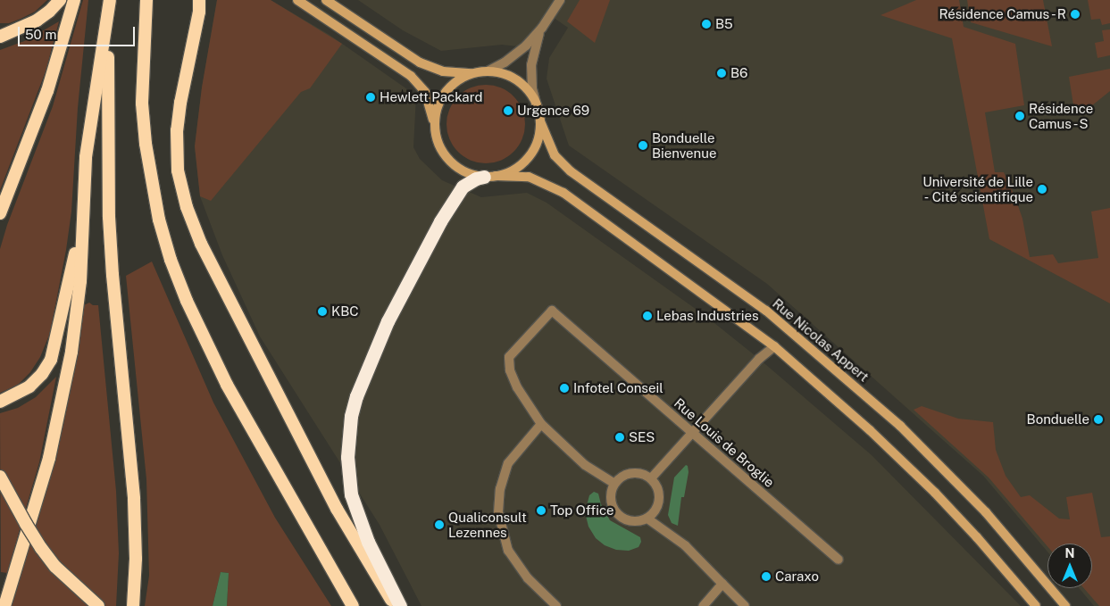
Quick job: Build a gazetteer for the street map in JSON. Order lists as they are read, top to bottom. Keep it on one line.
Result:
{"streets":{"main road":["Rue Nicolas Appert"],"street":["Rue Louis de Broglie"]},"places":["Résidence Camus - R","B5","B6","Hewlett Packard","Urgence 69","Résidence Camus - S","Bonduelle Bienvenue","Université de Lille ‐ Cité scientifique","KBC","Lebas Industries","Infotel Conseil","Bonduelle","SES","Top Office","Qualiconsult Lezennes","Caraxo"],"scale_bar":"50 m","north":"top"}
